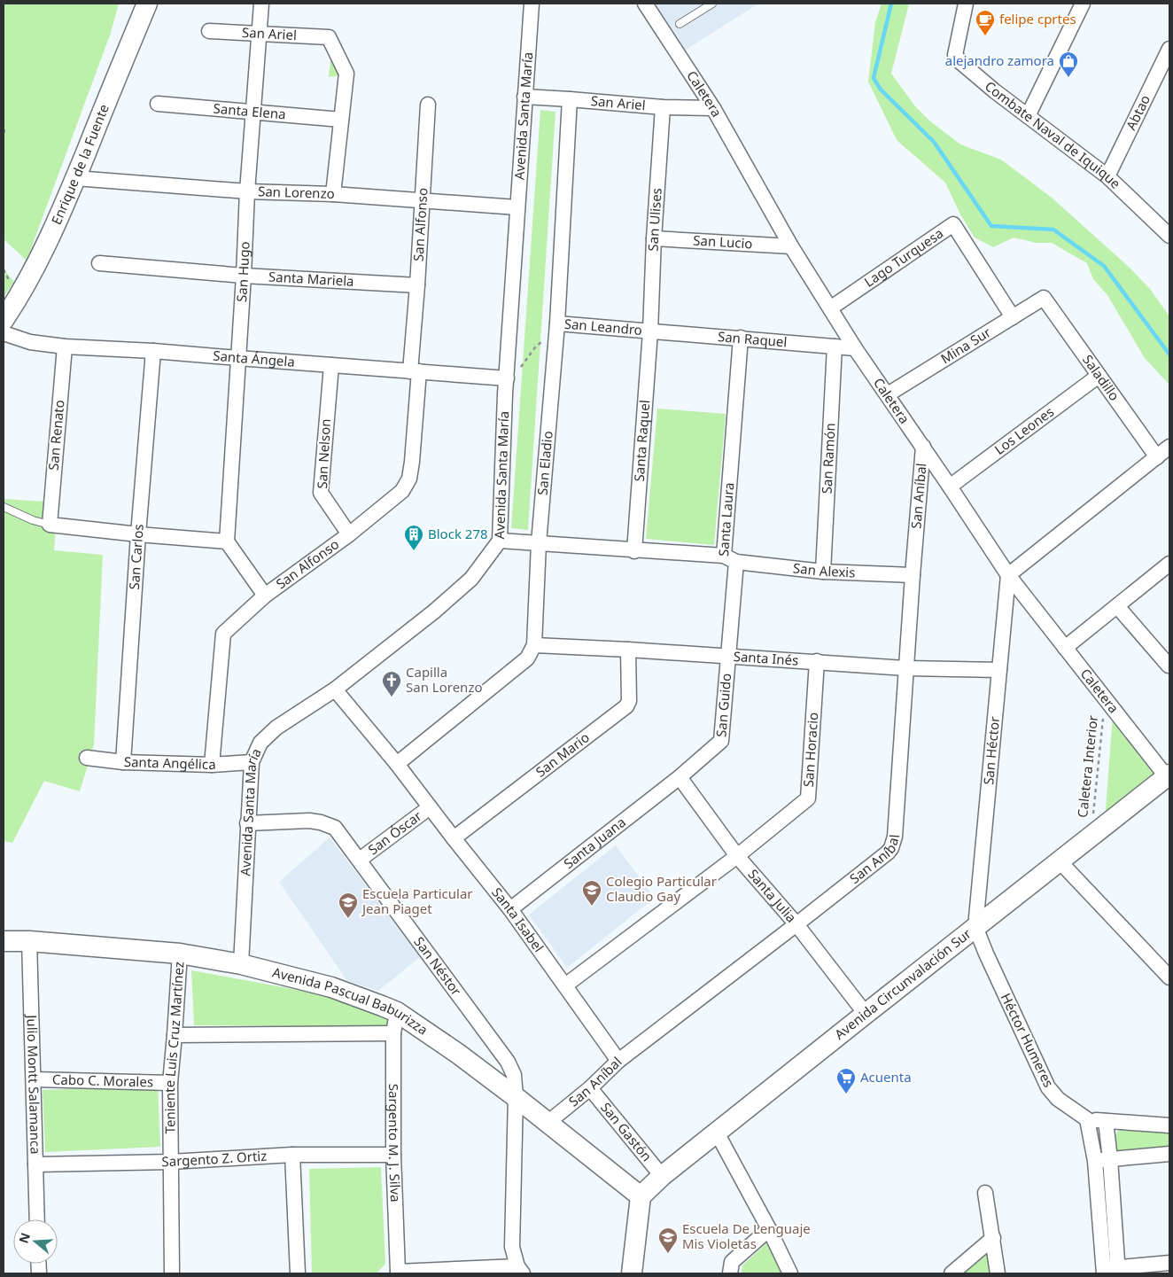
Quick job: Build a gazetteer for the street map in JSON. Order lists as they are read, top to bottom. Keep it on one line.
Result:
{"streets":{"main road":["Enrique de la Fuente","Avenida Circunvalación Sur","Avenida Pascual Baburizza"],"street":["San Ariel","Caletera","Santa Elena","Abtao","Avenida Santa María","Combate Naval de Iquique","San Lorenzo","San Ulises","San Alfonso","San Lucio","Lago Turquesa","San Hugo","Santa Mariela","San Leandro","San Raquel","Mina Sur","Santa Ángela","Saladillo","Los Leones","San Renato","Santa Raquel","San Nelson","San Ramón","San Eladio","San Aníbal","Santa Laura","San Carlos","San Alexis","Santa Inés","San Guido","San Horacio","San Héctor","San Mario","Santa Angélica","San Óscar","Santa Juana","Santa Julia","Santa Isabel","San Néstor","Héctor Humeres","Teniente Luis Cruz Martínez","Cabo C. Morales","Julio Montt Salamanca","San Gastón","Sargento M. J. Silva","Sargento Z. Ortiz"],"path":["Caletera Interior"]},"crossings":[["San Ariel","Caletera"],["San Ariel","Santa Elena"],["San Ariel","Avenida Santa María"],["San Ariel","San Ulises"],["San Ariel","San Hugo"],["San Ariel","San Eladio"],["Caletera","San Lucio"],["Caletera","Lago Turquesa"],["Caletera","San Raquel"],["Caletera","Mina Sur"],["Caletera","Los Leones"],["Caletera","San Aníbal"],["Caletera","San Héctor"],["Caletera","Caletera Interior"],["Caletera","Avenida Circunvalación Sur"],["Santa Elena","San Hugo"],["Abtao","Combate Naval de Iquique"],["Avenida Santa María","San Lorenzo"],["Avenida Santa María","Santa Ángela"],["Avenida Santa María","Santa Laura"],["Avenida Santa María","Santa Angélica"],["Avenida Santa María","Santa Isabel"],["Avenida Santa María","San Néstor"],["Avenida Santa María","Avenida Pascual Baburizza"],["Enrique de la Fuente","San Lorenzo"],["San Lorenzo","San Alfonso"],["San Lorenzo","San Hugo"],["San Ulises","San Lucio"],["San Ulises","San Leandro"],["San Ulises","San Raquel"],["San Ulises","Santa Raquel"],["San Alfonso","Santa Mariela"],["San Alfonso","Santa Ángela"],["San Alfonso","San Nelson"],["San Alfonso","Santa Angélica"],["Lago Turquesa","Mina Sur"],["San Hugo","Santa Mariela"],["San Hugo","Santa Ángela"],["San Leandro","San Raquel"],["San Leandro","Santa Raquel"],["San Leandro","San Eladio"],["San Raquel","Santa Raquel"],["San Raquel","San Ramón"],["San Raquel","Santa Laura"],["Mina Sur","Saladillo"],["Santa Ángela","San Renato"],["Santa Ángela","San Nelson"],["Santa Ángela","San Carlos"],["Saladillo","Los Leones"],["Santa Raquel","Santa Laura"],["San Ramón","San Alexis"],["San Eladio","Santa Laura"],["San Eladio","Santa Inés"],["San Aníbal","San Alexis"],["San Aníbal","Santa Inés"],["San Aníbal","Santa Julia"],["San Aníbal","Santa Isabel"],["San Aníbal","Avenida Pascual Baburizza"],["San Aníbal","San Gastón"],["Santa Laura","San Alexis"],["Santa Laura","San Guido"],["San Carlos","Santa Angélica"],["San Alexis","San Guido"],["Santa Inés","San Guido"],["Santa Inés","San Horacio"],["Santa Inés","San Héctor"],["Santa Inés","San Mario"],["San Guido","Santa Juana"],["San Guido","Santa Julia"],["San Horacio","Santa Julia"],["San Héctor","Avenida Circunvalación Sur"],["San Héctor","Héctor Humeres"],["San Mario","Santa Isabel"],["Caletera Interior","Avenida Circunvalación Sur"],["San Óscar","Santa Isabel"],["San Óscar","San Néstor"],["Santa Juana","Santa Julia"],["Santa Juana","Santa Isabel"],["Santa Julia","Avenida Circunvalación Sur"],["San Néstor","Avenida Pascual Baburizza"],["Avenida Circunvalación Sur","Avenida Pascual Baburizza"],["Avenida Circunvalación Sur","Héctor Humeres"],["Avenida Circunvalación Sur","San Gastón"],["Avenida Pascual Baburizza","Teniente Luis Cruz Martínez"],["Avenida Pascual Baburizza","Julio Montt Salamanca"],["Avenida Pascual Baburizza","Sargento M. J. Silva"],["Teniente Luis Cruz Martínez","Cabo C. Morales"],["Teniente Luis Cruz Martínez","Sargento Z. Ortiz"],["Cabo C. Morales","Julio Montt Salamanca"],["Julio Montt Salamanca","Sargento Z. Ortiz"],["Sargento M. J. Silva","Sargento Z. Ortiz"]],"places":{"cafe":["felipe cprtes"],"shop":["alejandro zamora"],"building":["Block 278"],"church":["Capilla San Lorenzo"],"school or university":["Colegio Particular Claudio Gay","Escuela Particular Jean Piaget","Escuela De Lenguaje Mis Violetas"],"supermarket":["Acuenta"]},"north":"left"}
